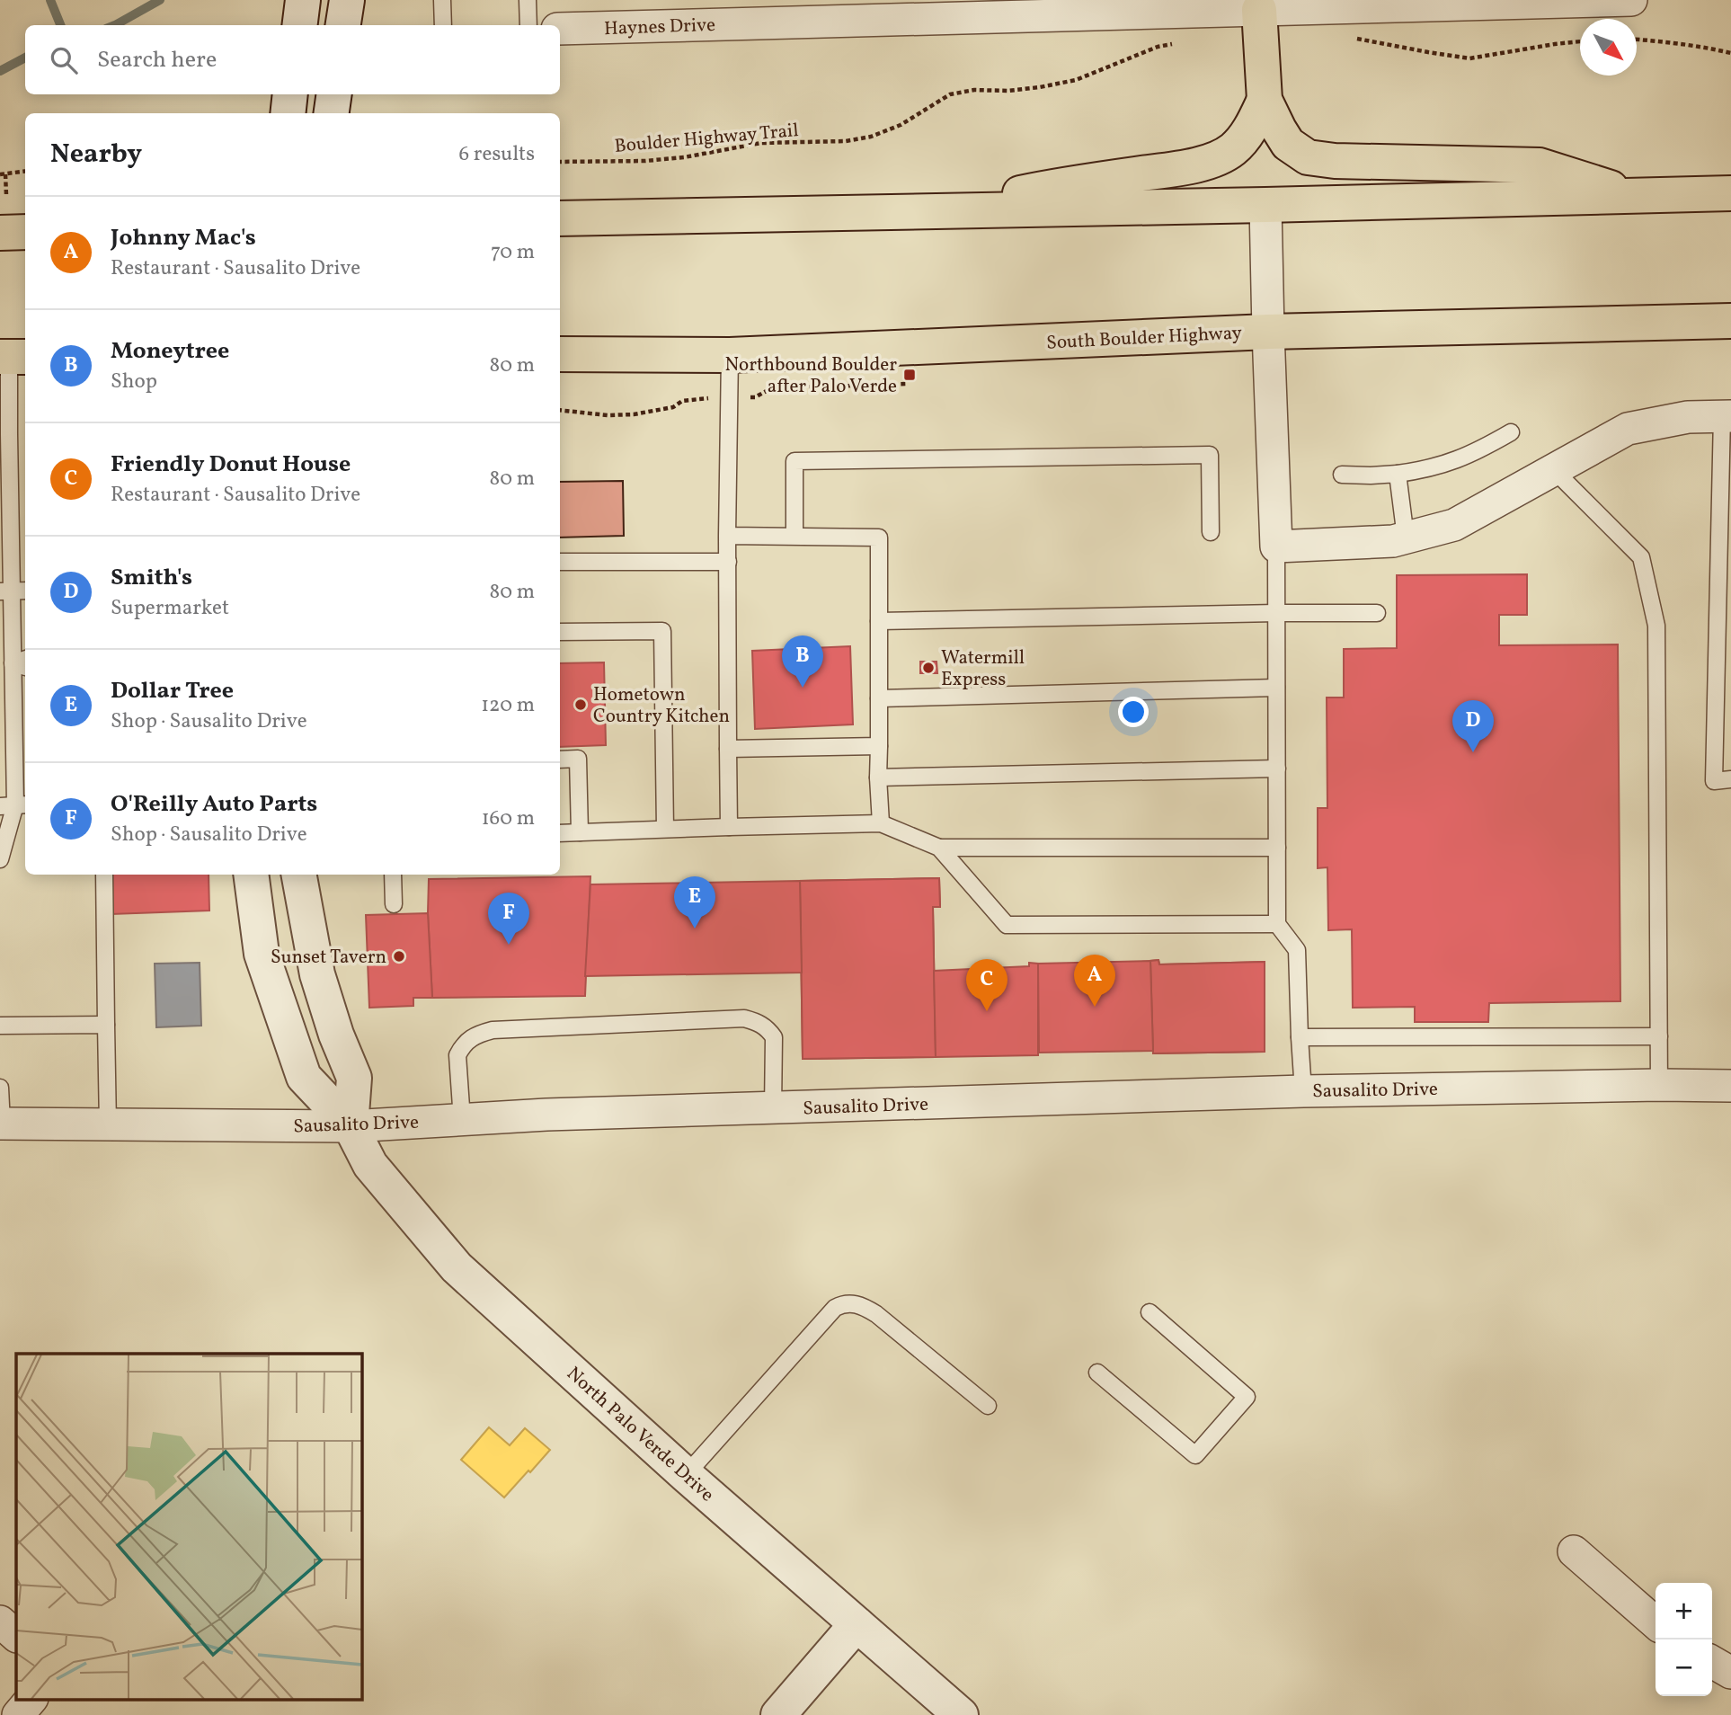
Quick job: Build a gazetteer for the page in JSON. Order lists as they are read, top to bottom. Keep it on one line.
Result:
{"streets":{"main road":["South Boulder Highway"],"street":["Haynes Drive","Sausalito Drive","North Palo Verde Drive"],"path":["Boulder Highway Trail"]},"crossings":[["Sausalito Drive","North Palo Verde Drive"]],"places":{"transit":["Northbound Boulder after Palo Verde"],"other":["Watermill Express","Hometown Country Kitchen","Sunset Tavern"]},"north":"bottom right","page":{"search":"Search here","heading":["Nearby","6 results"],"list":[{"mark":"A","name":"Johnny Mac's","note":"Restaurant · Sausalito Drive","value":"70 m"},{"mark":"B","name":"Moneytree","note":"Shop","value":"80 m"},{"mark":"C","name":"Friendly Donut House","note":"Restaurant · Sausalito Drive","value":"80 m"},{"mark":"D","name":"Smith's","note":"Supermarket","value":"80 m"},{"mark":"E","name":"Dollar Tree","note":"Shop · Sausalito Drive","value":"120 m"},{"mark":"F","name":"O'Reilly Auto Parts","note":"Shop · Sausalito Drive","value":"160 m"}],"pins":["B","D","E","F","A","C"],"map_buttons":["+","−"]}}
